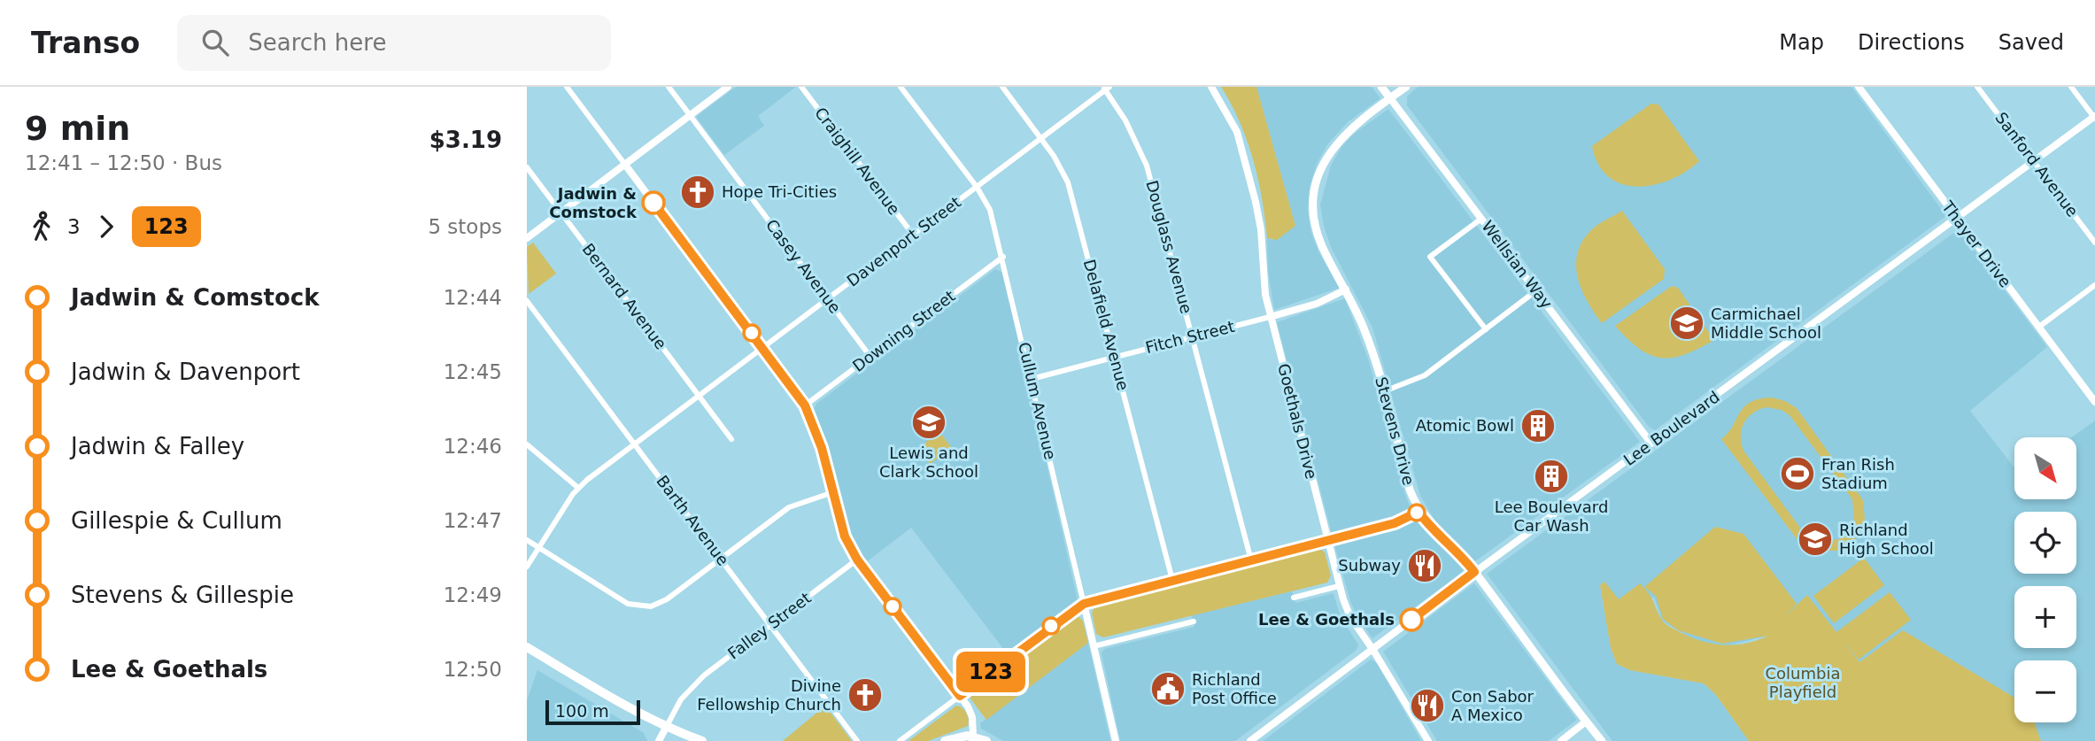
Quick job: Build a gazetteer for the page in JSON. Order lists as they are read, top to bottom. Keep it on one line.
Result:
{"streets":{"main road":["Wellsian Way","Stevens Drive"],"street":["Craighill Avenue","Sanford Avenue","Davenport Street","Thayer Drive","Douglass Avenue","Casey Avenue","Bernard Avenue","Delafield Avenue","Downing Street","Fitch Street","Cullum Avenue","Goethals Drive","Lee Boulevard","Barth Avenue","Falley Street"]},"crossings":[["Craighill Avenue","Davenport Street"],["Sanford Avenue","Lee Boulevard"],["Davenport Street","Douglass Avenue"],["Davenport Street","Casey Avenue"],["Davenport Street","Bernard Avenue"],["Davenport Street","Delafield Avenue"],["Davenport Street","Cullum Avenue"],["Davenport Street","Barth Avenue"],["Thayer Drive","Lee Boulevard"],["Douglass Avenue","Fitch Street"],["Wellsian Way","Lee Boulevard"],["Wellsian Way","Stevens Drive"],["Casey Avenue","Downing Street"],["Delafield Avenue","Fitch Street"],["Downing Street","Cullum Avenue"],["Fitch Street","Cullum Avenue"],["Fitch Street","Goethals Drive"],["Fitch Street","Stevens Drive"],["Goethals Drive","Lee Boulevard"],["Lee Boulevard","Stevens Drive"],["Barth Avenue","Falley Street"]],"parks":["Columbia Playfield"],"places":{"church":["Hope Tri-Cities","Divine Fellowship Church"],"other":["Jadwin & Comstock","Lee & Goethals"],"school or university":["Carmichael Middle School","Lewis and Clark School","Richland High School"],"building":["Atomic Bowl","Lee Boulevard Car Wash"],"sports":["Fran Rish Stadium"],"restaurant":["Subway","Con Sabor A Mexico"],"public building":["Richland Post Office"]},"lines":["bus line 123"],"scale_bar":"100 m","north":"bottom right","page":{"header":"Transo","search":"Search here","nav":["Map","Directions","Saved"],"heading":["9 min","12:41 – 12:50 · Bus","$3.19"],"on_map":"123","legs":["3","123","5 stops"],"list":[{"name":"Jadwin & Comstock","value":"12:44"},{"name":"Jadwin & Davenport","value":"12:45"},{"name":"Jadwin & Falley","value":"12:46"},{"name":"Gillespie & Cullum","value":"12:47"},{"name":"Stevens & Gillespie","value":"12:49"},{"name":"Lee & Goethals","value":"12:50"}],"map_buttons":["+","−"],"scale":"100 m"}}
